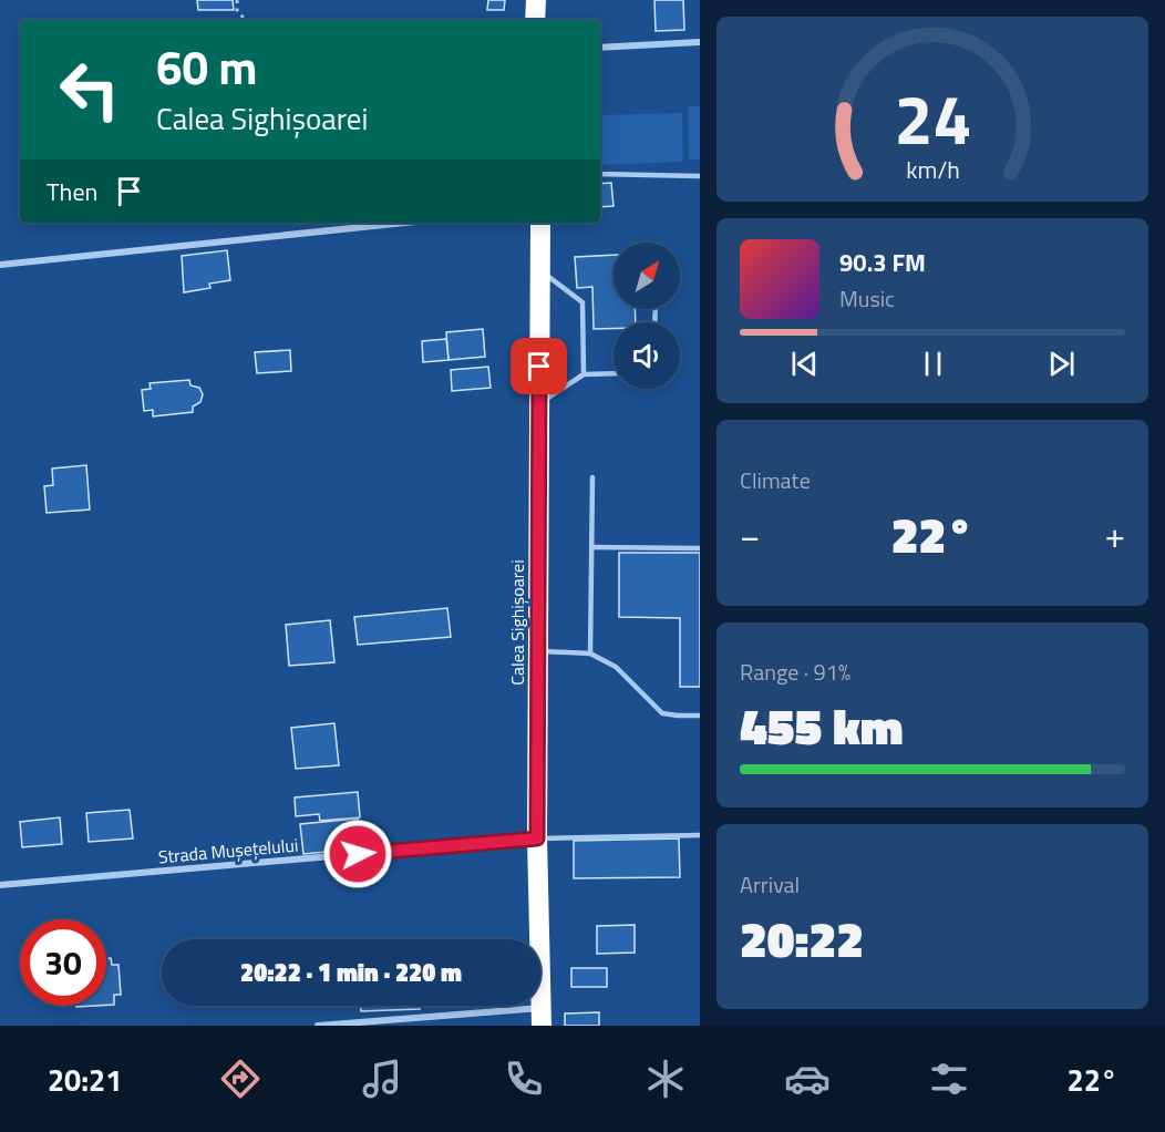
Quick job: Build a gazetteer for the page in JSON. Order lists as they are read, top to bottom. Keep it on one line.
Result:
{"streets":{"highway":["Calea Sighișoarei"],"street":["Strada Mușețelului"]},"crossings":[["Calea Sighișoarei","Strada Mușețelului"]],"north":"top right","page":{"turn":["60 m","Calea Sighișoarei"],"then":"Then","song":["90.3 FM","Music"],"tile":["Climate",["Range · 91%","455 km"],["Arrival","20:22"]],"heat":["−","22°","+"],"limit":"30","trip":"20:22 · 1 min · 220 m","tabs":["20:21","22°"],"gauge":["24","km/h"]}}
